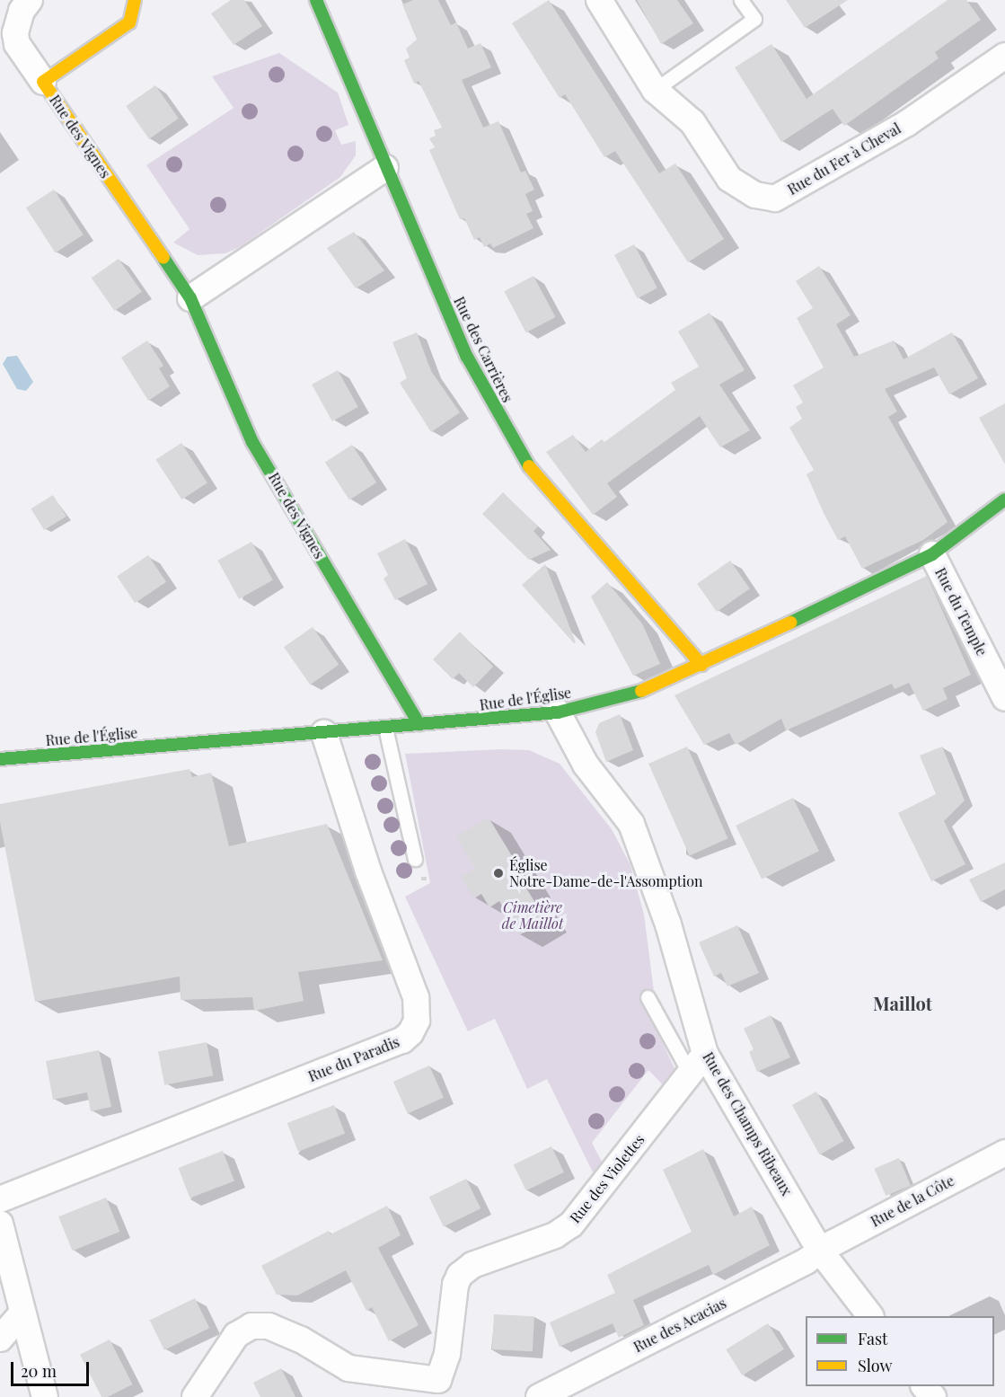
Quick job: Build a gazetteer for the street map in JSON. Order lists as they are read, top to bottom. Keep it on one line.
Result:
{"streets":{"street":["Rue des Vignes","Rue du Fer à Cheval","Rue des Carrières","Rue du Temple","Rue de l'Église","Rue du Paradis","Rue des Champs Ribeaux","Rue des Violettes","Rue de la Côte","Rue des Acacias"]},"crossings":[["Rue des Vignes","Rue de l'Église"],["Rue des Carrières","Rue de l'Église"],["Rue du Temple","Rue de l'Église"],["Rue de l'Église","Rue du Paradis"],["Rue de l'Église","Rue des Champs Ribeaux"],["Rue des Champs Ribeaux","Rue des Violettes"],["Rue des Champs Ribeaux","Rue de la Côte"],["Rue des Champs Ribeaux","Rue des Acacias"],["Rue de la Côte","Rue des Acacias"]],"districts":["Maillot"],"parks":["Cimetière de Maillot"],"places":["Église Notre-Dame-de-l'Assomption"],"legend":["Fast","Slow"],"scale_bar":"20 m"}
